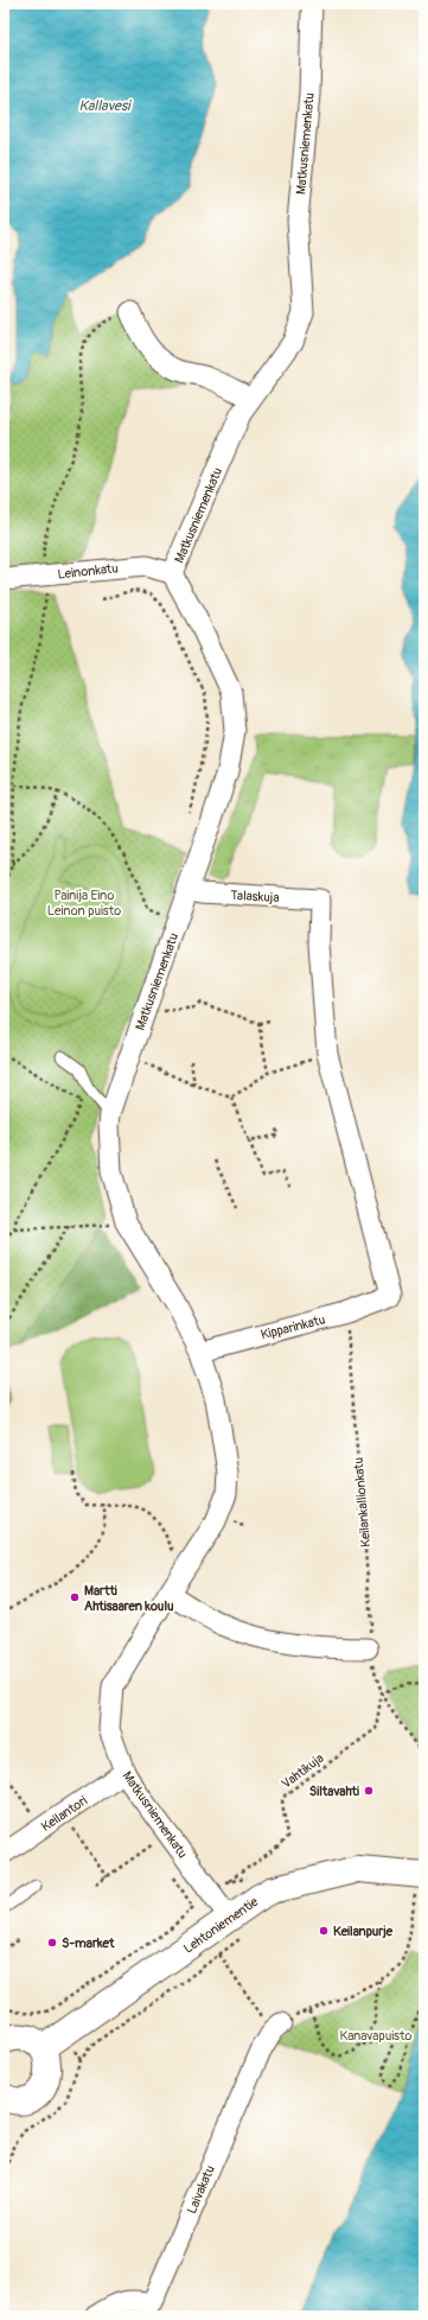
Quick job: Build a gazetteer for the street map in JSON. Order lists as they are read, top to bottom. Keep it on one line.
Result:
{"streets":{"main road":["Lehtoniementie"],"street":["Matkusniemenkatu","Leinonkatu","Talaskuja","Kipparinkatu","Keilantori","Laivakatu"],"path":["Keilankallionkatu","Vahtikuja"]},"crossings":[["Matkusniemenkatu","Leinonkatu"],["Matkusniemenkatu","Talaskuja"],["Matkusniemenkatu","Kipparinkatu"],["Matkusniemenkatu","Keilantori"],["Matkusniemenkatu","Lehtoniementie"],["Talaskuja","Kipparinkatu"],["Kipparinkatu","Keilankallionkatu"]],"water":["Kallavesi"],"parks":["Painija Eino Leinon puisto","Kanavapuisto"],"places":["Martti Ahtisaaren koulu","Siltavahti","Keilanpurje","S-market"]}
